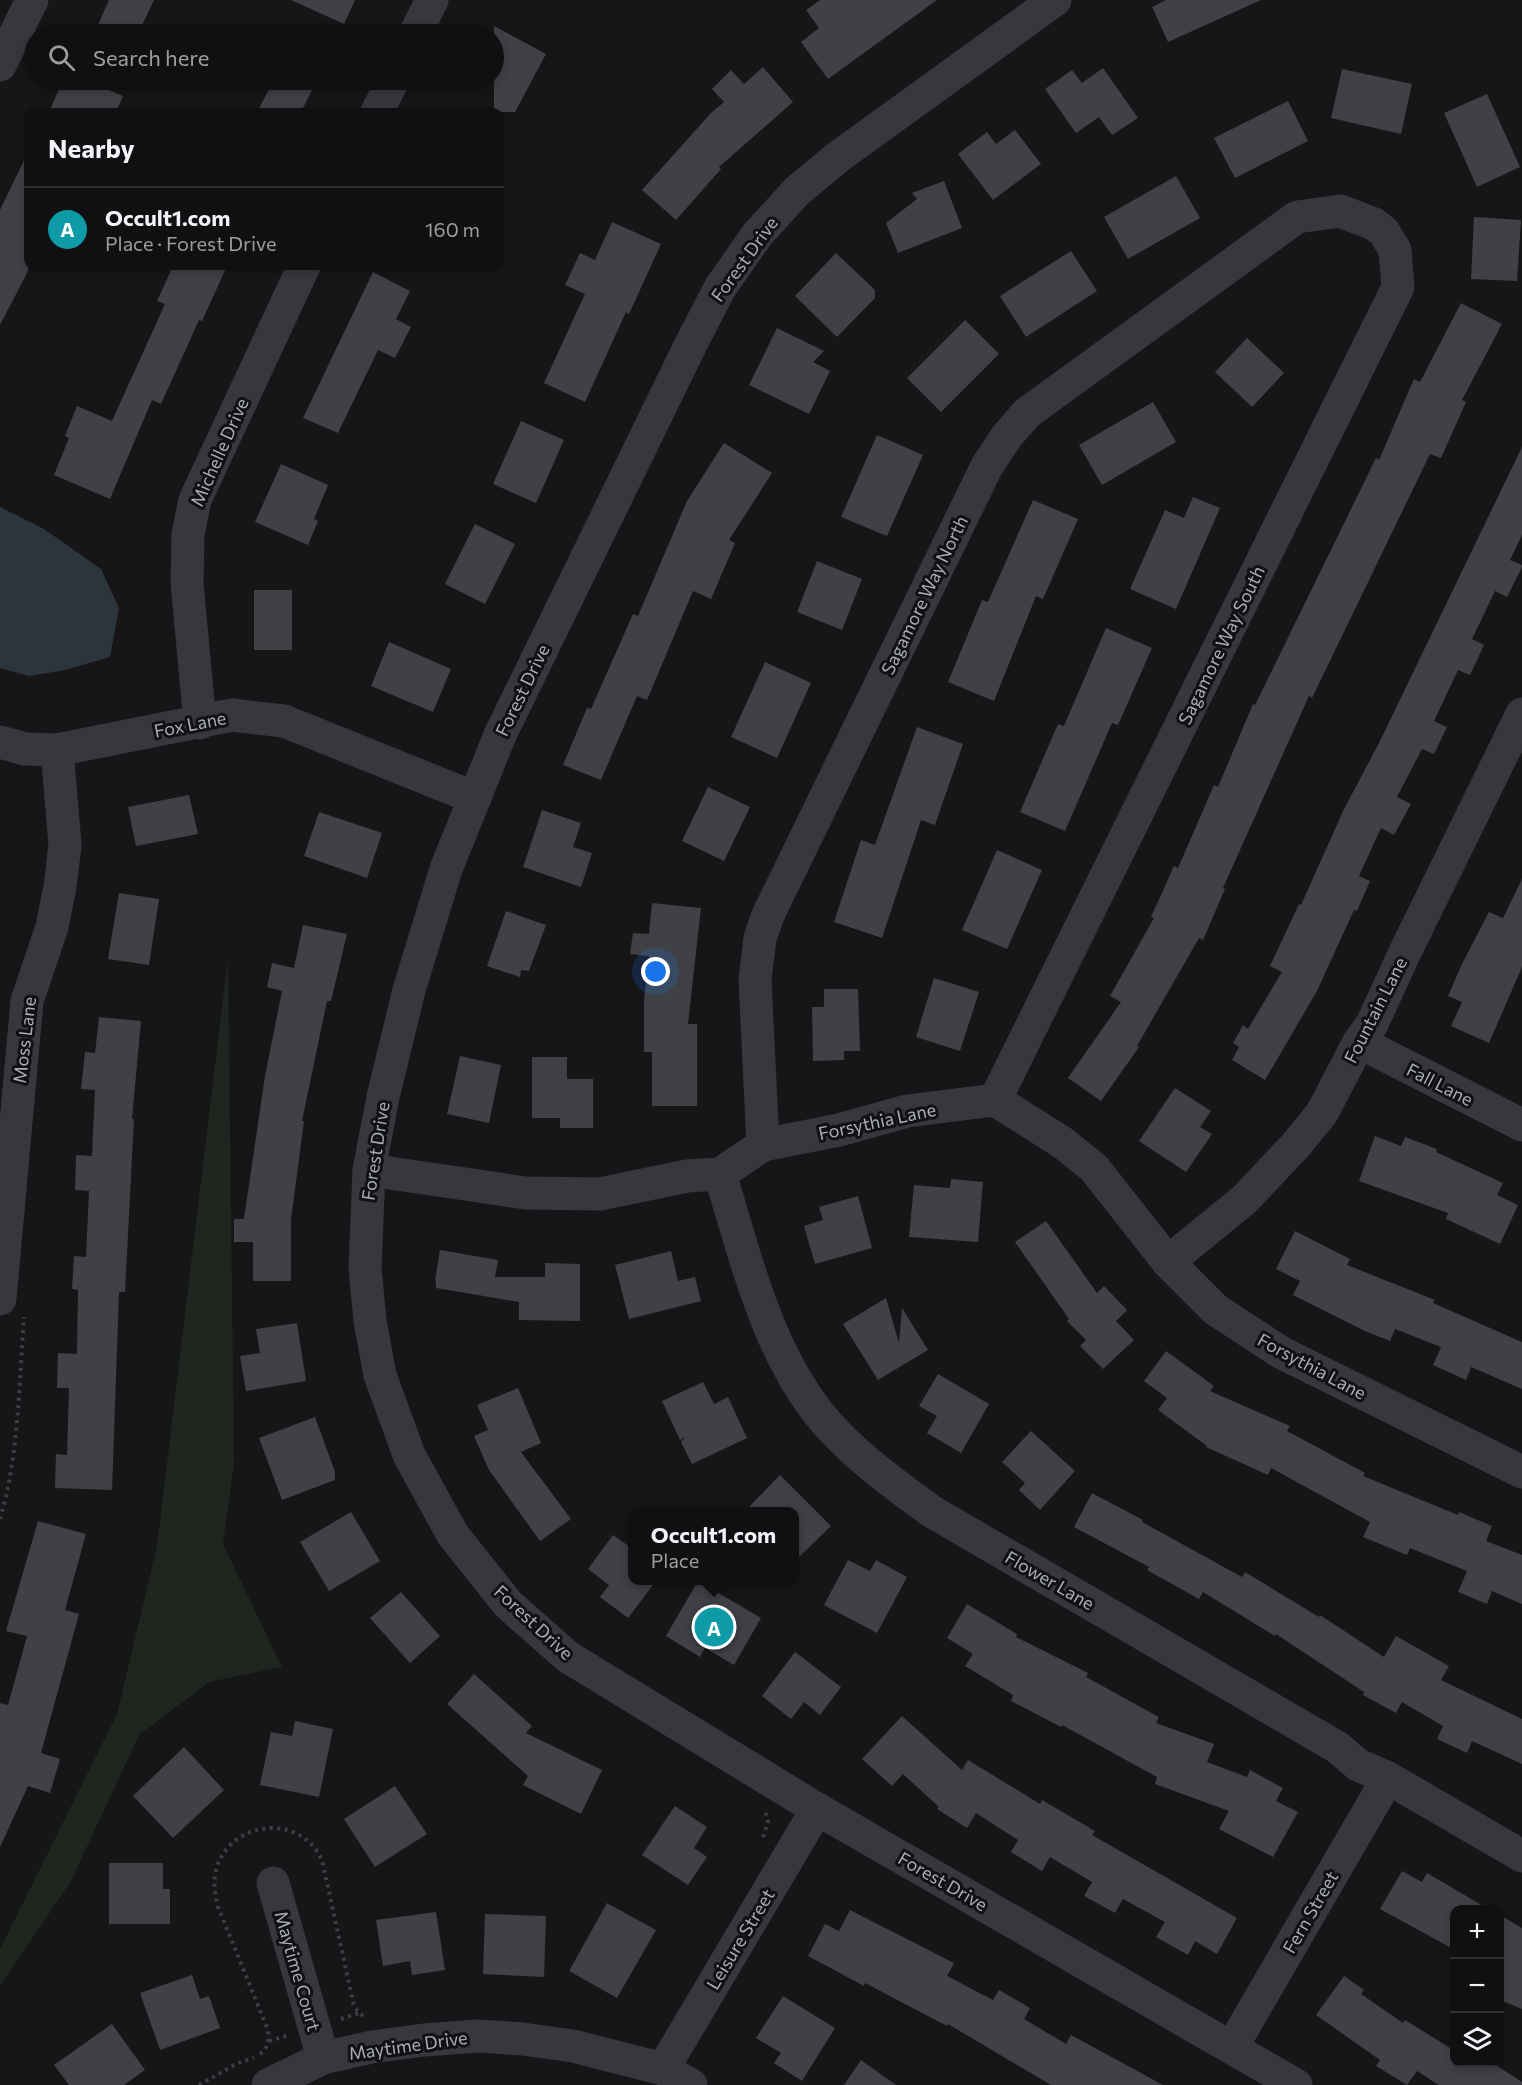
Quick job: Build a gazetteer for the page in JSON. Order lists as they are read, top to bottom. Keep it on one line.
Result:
{"streets":{"street":["Forest Drive","Michelle Drive","Sagamore Way North","Sagamore Way South","Fox Lane","Fountain Lane","Moss Lane","Fall Lane","Forsythia Lane","Flower Lane","Fern Street","Leisure Street","Maytime Court","Maytime Drive"]},"crossings":[["Forest Drive","Fox Lane"],["Forest Drive","Fern Street"],["Forest Drive","Leisure Street"],["Michelle Drive","Fox Lane"],["Sagamore Way North","Sagamore Way South"],["Sagamore Way North","Forsythia Lane"],["Sagamore Way South","Forsythia Lane"],["Fox Lane","Moss Lane"],["Fountain Lane","Fall Lane"],["Fountain Lane","Forsythia Lane"],["Forsythia Lane","Flower Lane"],["Flower Lane","Fern Street"],["Leisure Street","Maytime Drive"],["Maytime Court","Maytime Drive"]],"page":{"search":"Search here","heading":"Nearby","list":[{"mark":"A","name":"Occult1.com","note":"Place · Forest Drive","value":"160 m"}],"popup":["Occult1.com","Place"],"pins":"A","map_buttons":["+","−"]}}
